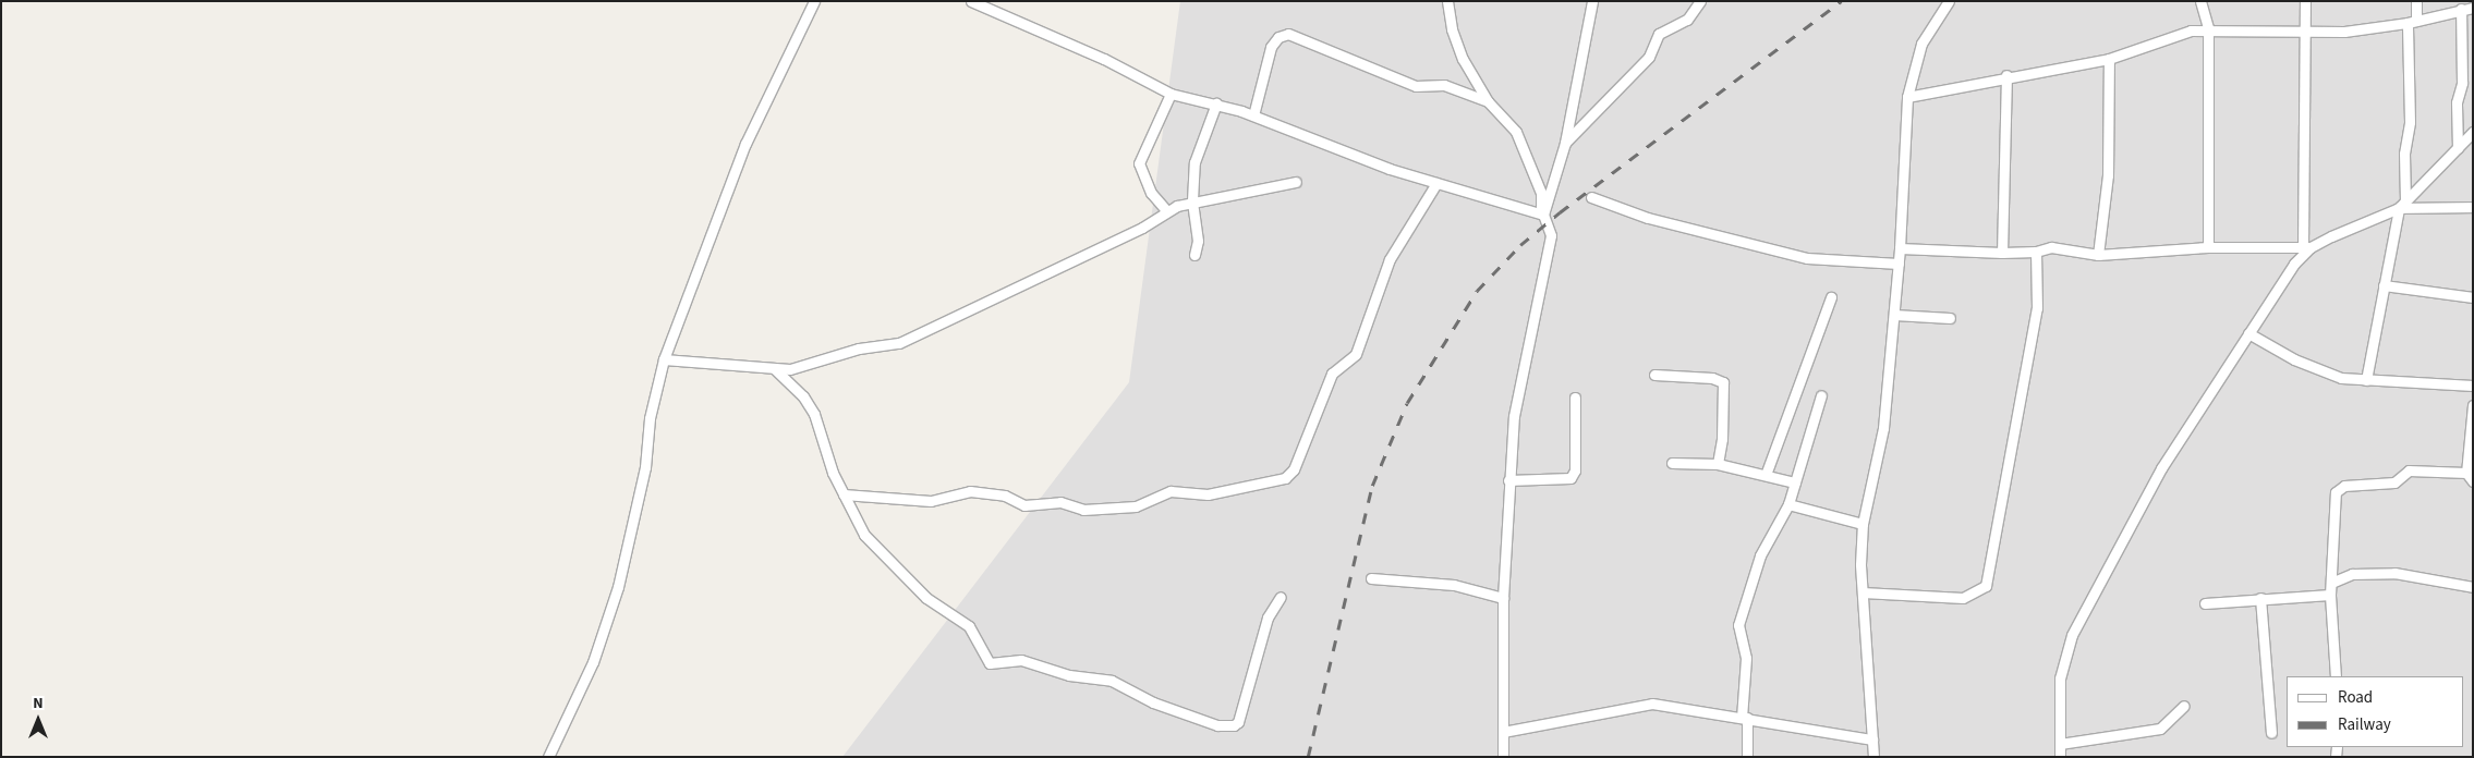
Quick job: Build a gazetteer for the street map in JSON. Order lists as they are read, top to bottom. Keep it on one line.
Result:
{"legend":["Road","Railway"],"north":"top"}
